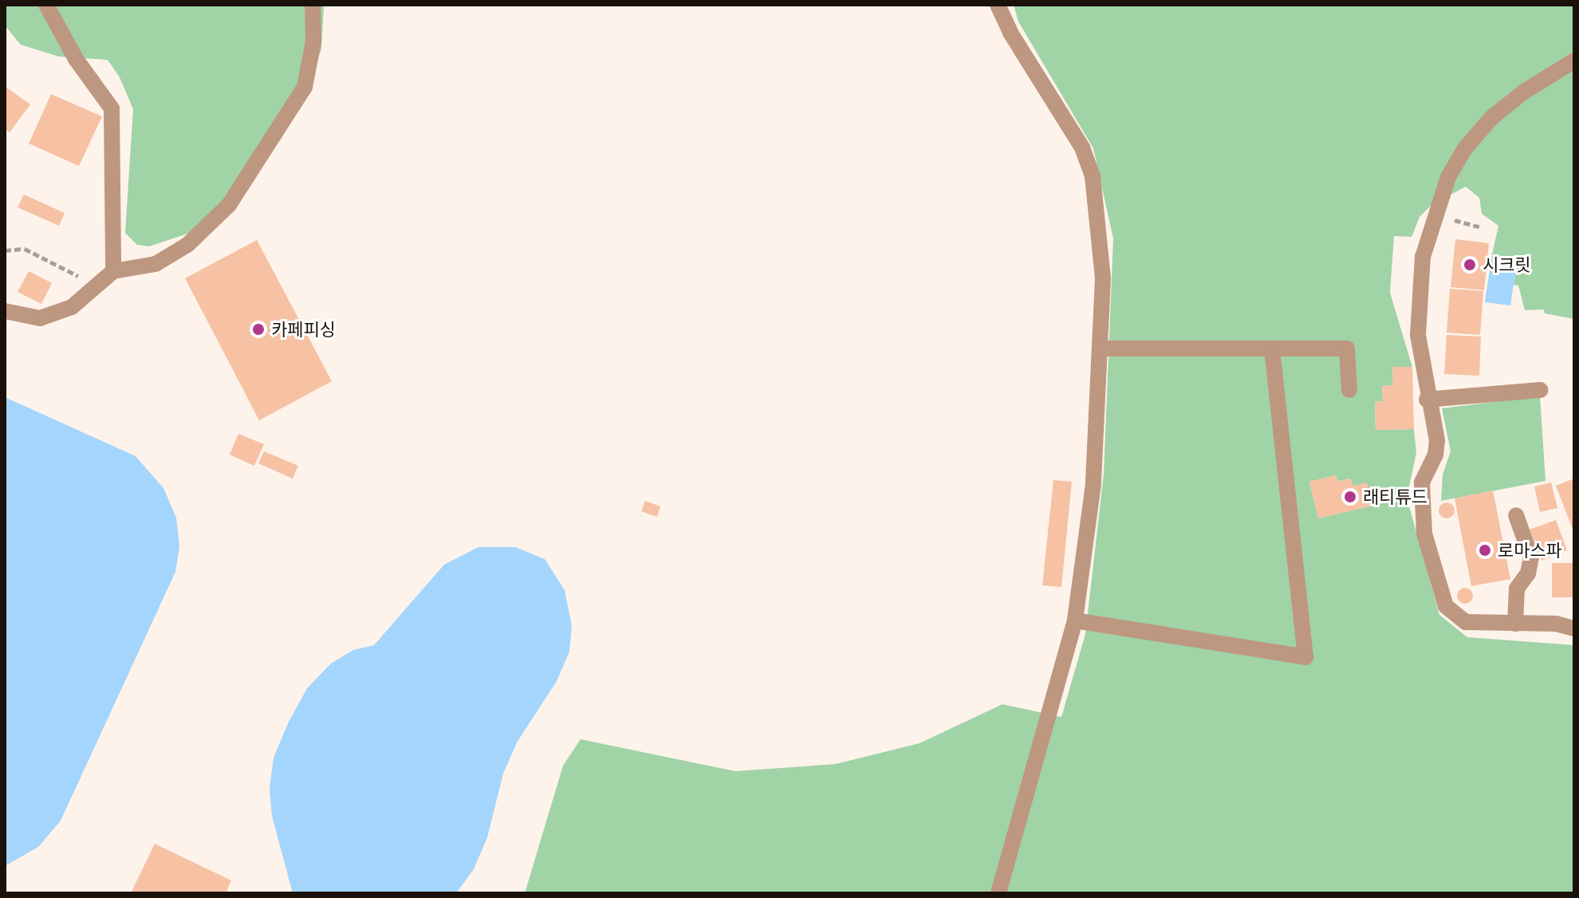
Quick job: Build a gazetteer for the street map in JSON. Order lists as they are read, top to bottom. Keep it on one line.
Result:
{"places":["시크릿","카페피싱","래티튜드","로마스파"]}
